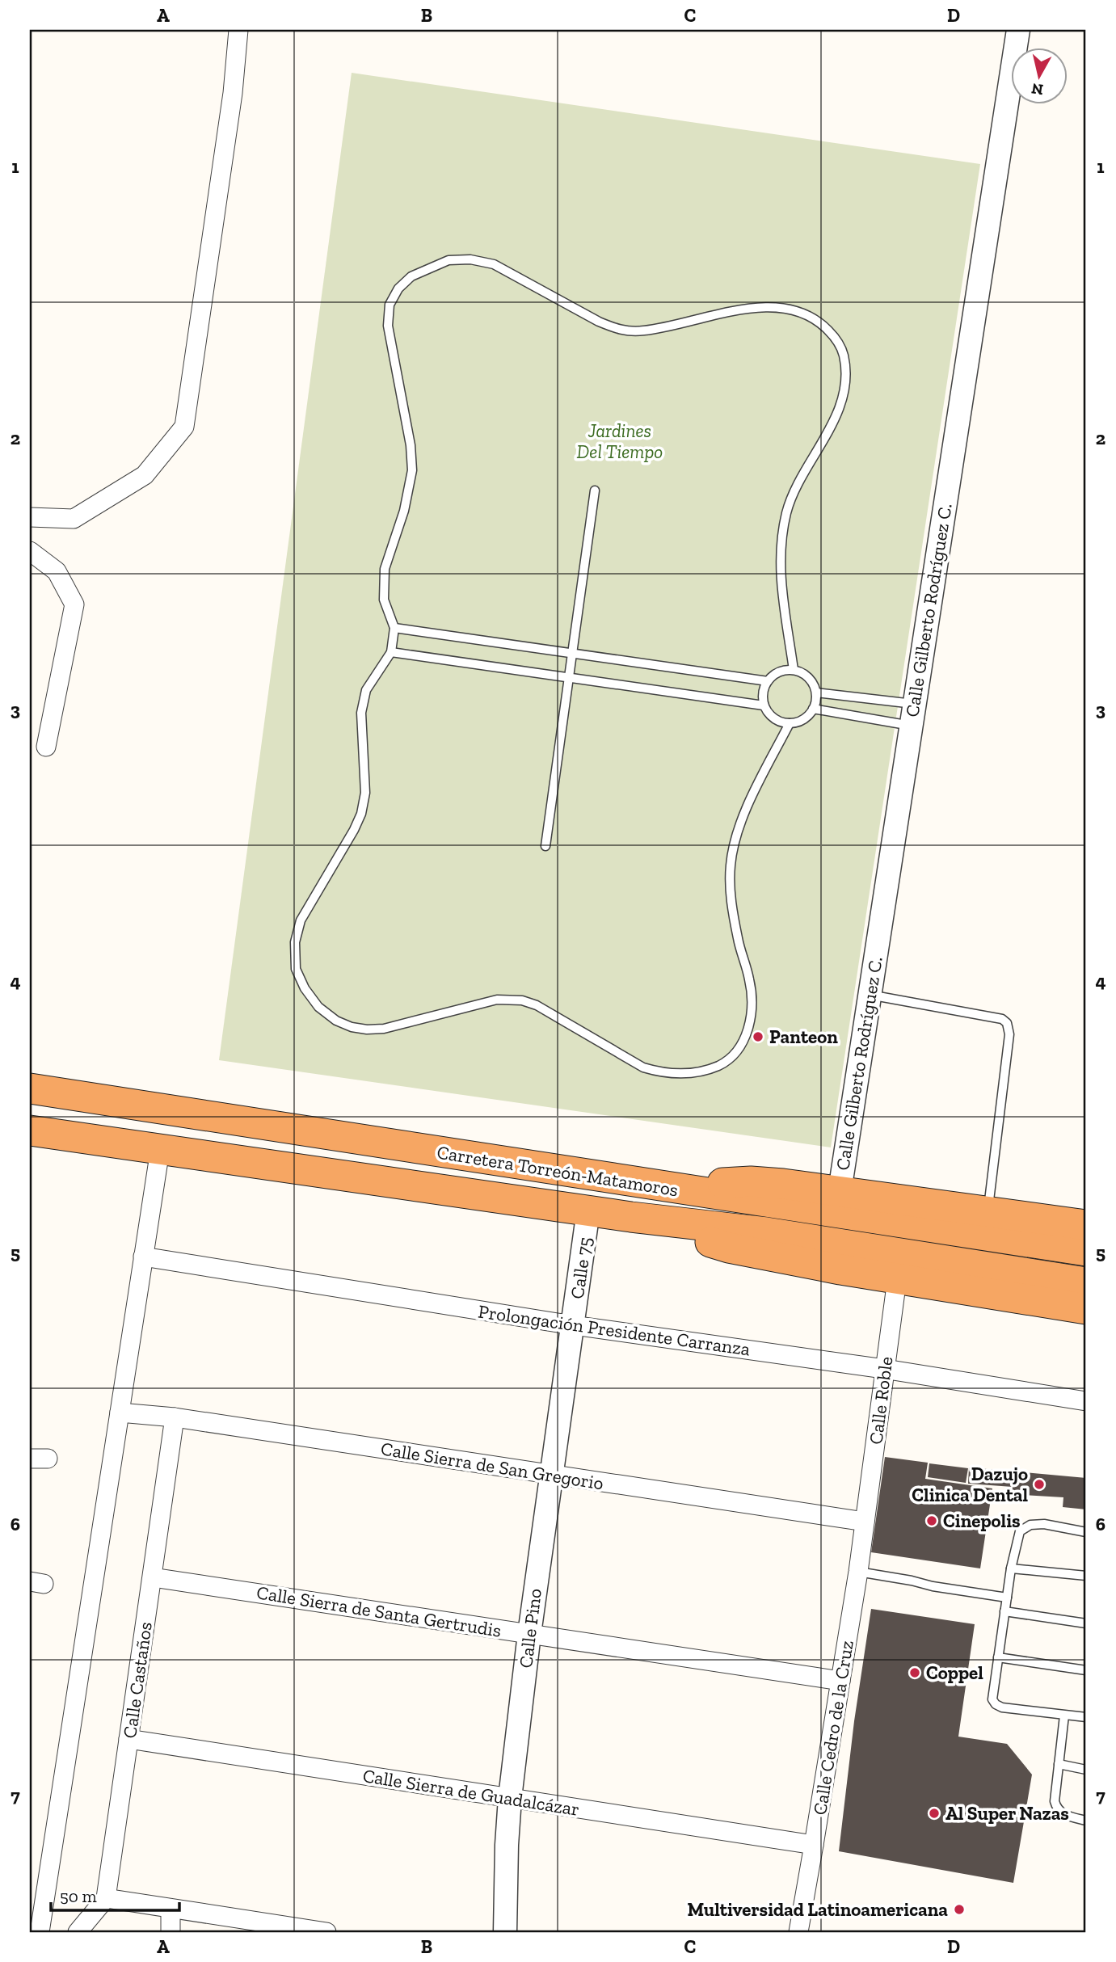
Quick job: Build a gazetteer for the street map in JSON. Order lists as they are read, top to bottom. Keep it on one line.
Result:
{"streets":{"highway":["Carretera Torreón-Matamoros"],"street":["Calle Gilberto Rodríguez C.","Calle 75","Prolongación Presidente Carranza","Calle Roble","Calle Sierra de San Gregorio","Calle Sierra de Santa Gertrudis","Calle Pino","Calle Castaños","Calle Cedro de la Cruz","Calle Sierra de Guadalcázar"]},"crossings":[["Calle 75","Prolongación Presidente Carranza"],["Calle 75","Calle Pino"],["Prolongación Presidente Carranza","Calle Roble"],["Prolongación Presidente Carranza","Calle Pino"],["Calle Roble","Calle Sierra de San Gregorio"],["Calle Roble","Calle Cedro de la Cruz"],["Calle Sierra de San Gregorio","Calle Pino"],["Calle Sierra de San Gregorio","Calle Castaños"],["Calle Sierra de San Gregorio","Calle Cedro de la Cruz"],["Calle Sierra de Santa Gertrudis","Calle Pino"],["Calle Sierra de Santa Gertrudis","Calle Castaños"],["Calle Sierra de Santa Gertrudis","Calle Cedro de la Cruz"],["Calle Pino","Calle Sierra de Guadalcázar"],["Calle Castaños","Calle Sierra de Guadalcázar"],["Calle Cedro de la Cruz","Calle Sierra de Guadalcázar"]],"parks":["Jardines Del Tiempo"],"places":["Panteon","Dazujo Clinica Dental","Cinepolis","Coppel","Al Super Nazas","Multiversidad Latinoamericana"],"scale_bar":"50 m","north":"bottom","grid":{"columns":["A","B","C","D"],"rows":["1","2","3","4","5","6","7"]}}
